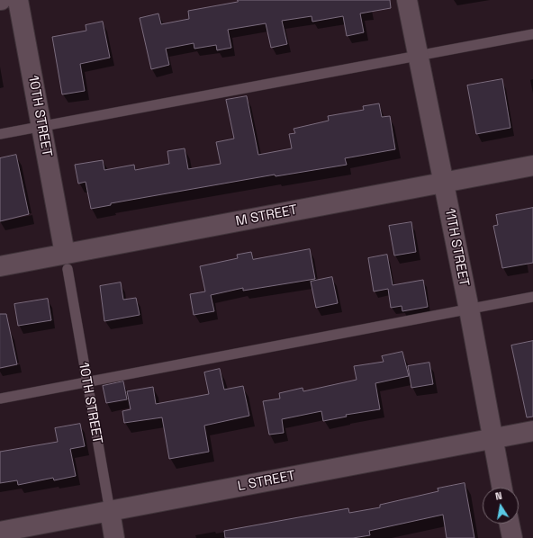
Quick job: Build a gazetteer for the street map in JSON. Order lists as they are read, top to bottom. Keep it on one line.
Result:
{"streets":{"street":["10TH STREET","M STREET","11TH STREET","L STREET"]},"crossings":[["10TH STREET","M STREET"],["10TH STREET","L STREET"],["M STREET","11TH STREET"],["11TH STREET","L STREET"]],"north":"top"}
